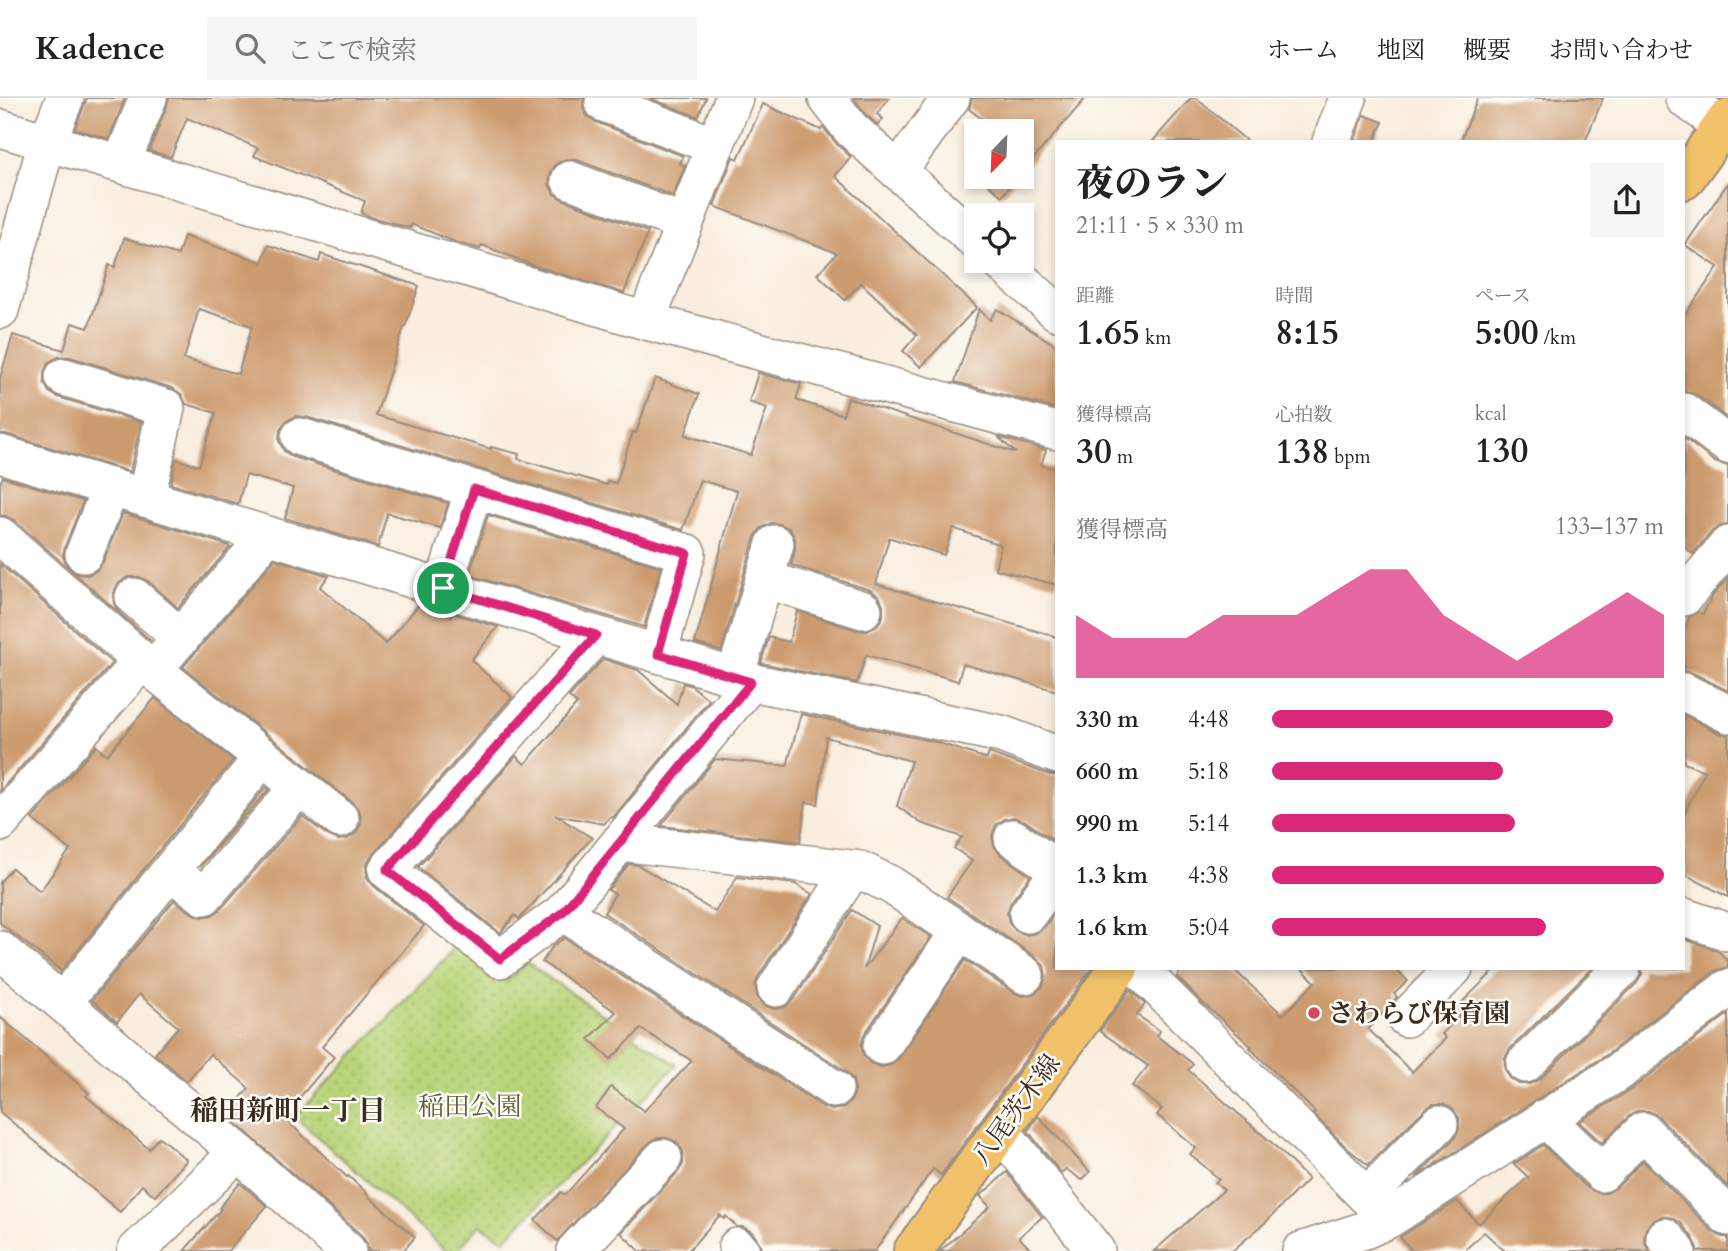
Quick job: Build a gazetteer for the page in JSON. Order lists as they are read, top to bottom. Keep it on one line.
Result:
{"streets":{"main road":["八尾茨木線"]},"districts":["稲田新町一丁目"],"parks":["稲田公園"],"places":["さわらび保育園"],"north":"bottom left","page":{"header":"Kadence","search":"ここで検索","nav":["ホーム","地図","概要","お問い合わせ"],"heading":["夜のラン","21:11 · 5 × 330 m"],"stats":[["距離","1.65 km"],["時間","8:15"],["ペース","5:00 /km"],["獲得標高","30 m"],["心拍数","138 bpm"],["kcal","130"]],"chart":["獲得標高","133–137 m"],"list":[{"name":"330 m","note":"4:48"},{"name":"660 m","note":"5:18"},{"name":"990 m","note":"5:14"},{"name":"1.3 km","note":"4:38"},{"name":"1.6 km","note":"5:04"}]}}
